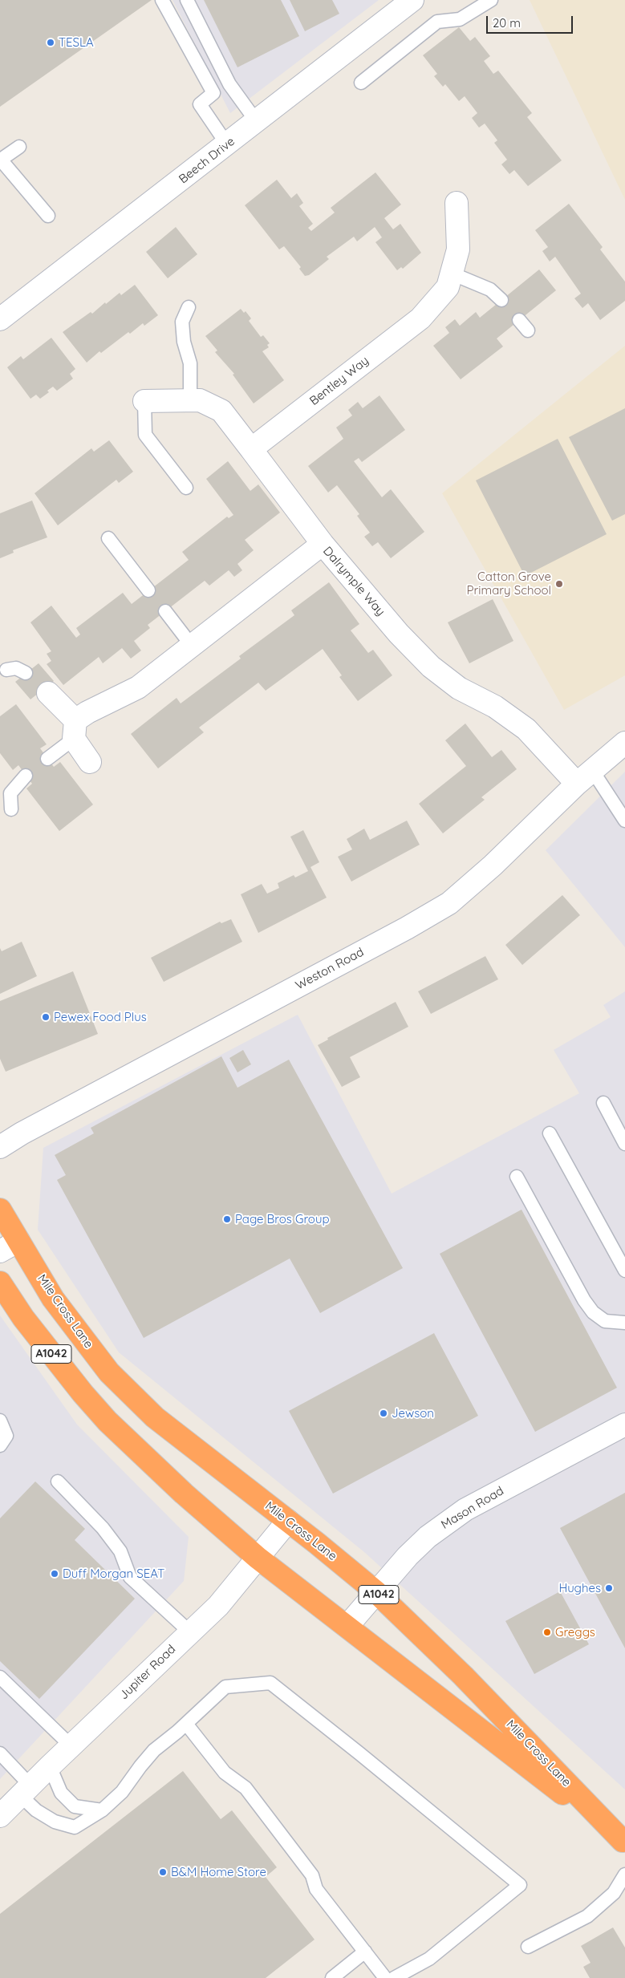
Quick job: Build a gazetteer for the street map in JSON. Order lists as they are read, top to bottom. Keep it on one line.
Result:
{"streets":{"highway":["Mile Cross Lane","A1042"],"street":["Beech Drive","Bentley Way","Dalrymple Way","Weston Road","Mason Road","Jupiter Road"]},"crossings":[["Dalrymple Way","Weston Road"],["Mile Cross Lane","Mason Road"],["Mile Cross Lane","Jupiter Road"]],"places":["TESLA","Catton Grove Primary School","Pewex Food Plus","Page Bros Group","Jewson","Duff Morgan SEAT","Hughes","Greggs","B&M Home Store"],"scale_bar":"20 m"}
